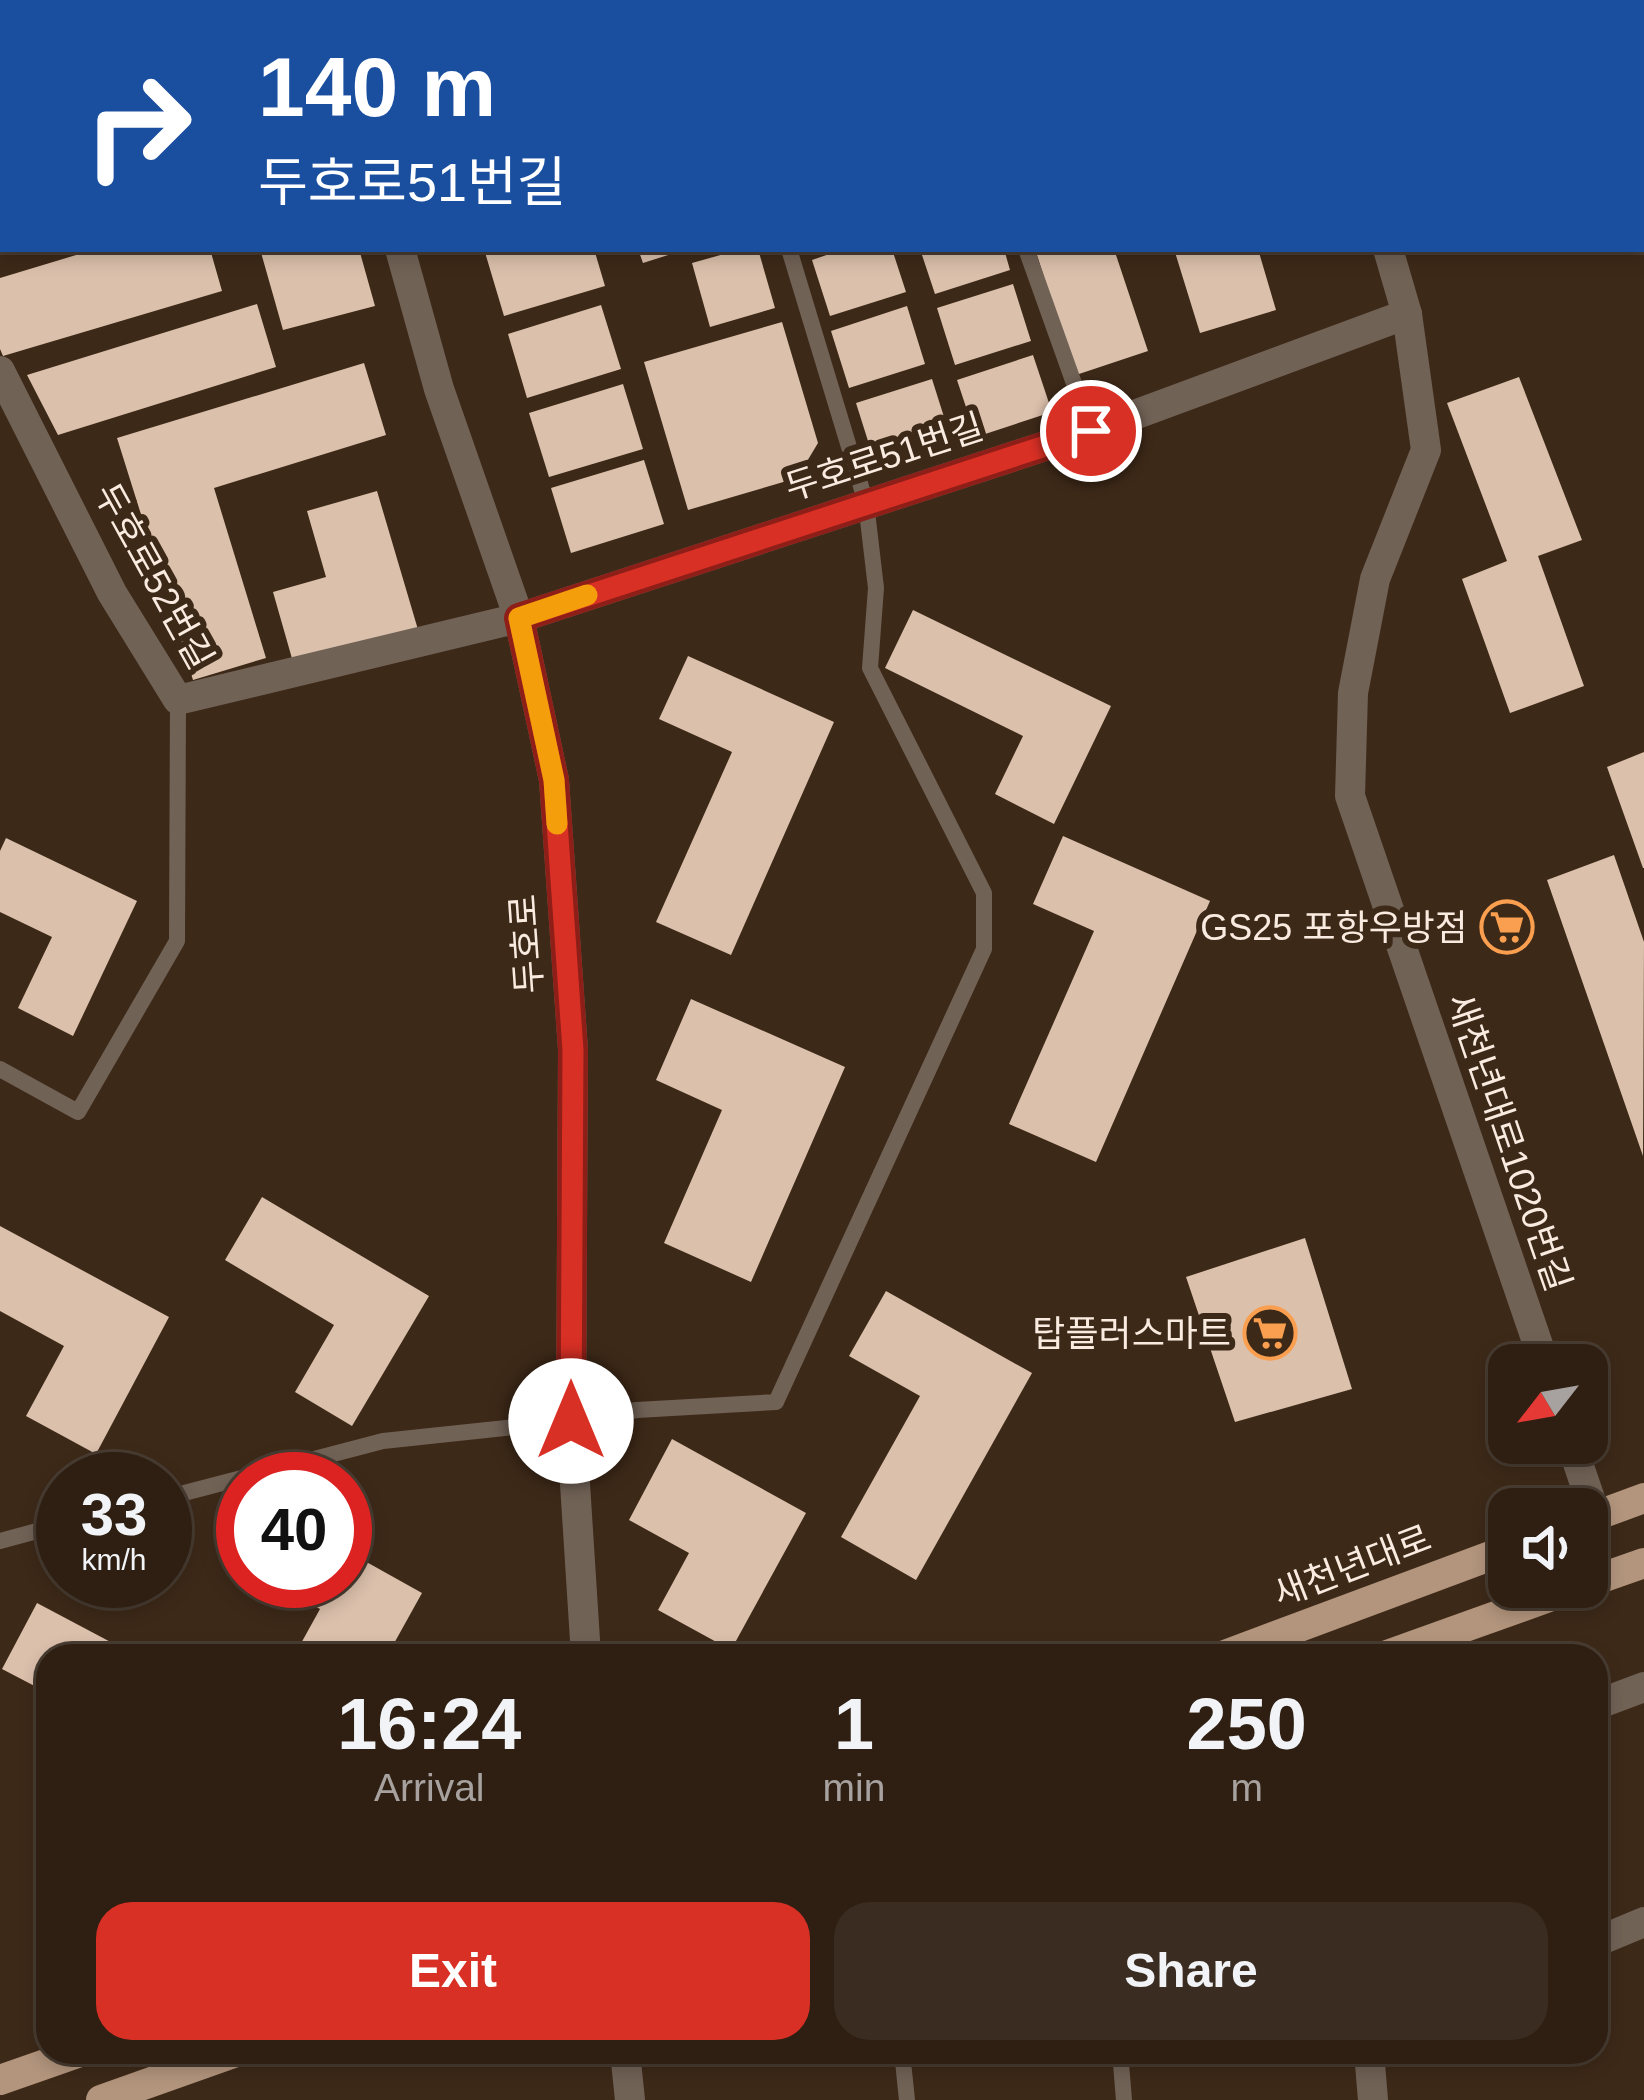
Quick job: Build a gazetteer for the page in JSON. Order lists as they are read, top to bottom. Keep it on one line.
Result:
{"streets":{"main road":["새천년대로"],"street":["두호로51번길","두호로52번길","두호로","새천년대로1020번길"]},"crossings":[["두호로51번길","두호로52번길"],["두호로51번길","두호로"],["두호로51번길","새천년대로1020번길"],["두호로52번길","두호로"]],"places":{"supermarket":["GS25 포항우방점","탑플러스마트"]},"north":"bottom left","page":{"turn":["140 m","두호로51번길"],"speed":"33 km/h","limit":"40","eta":["16:24","Arrival","1","min","250","m"],"buttons":["Exit","Share"]}}
